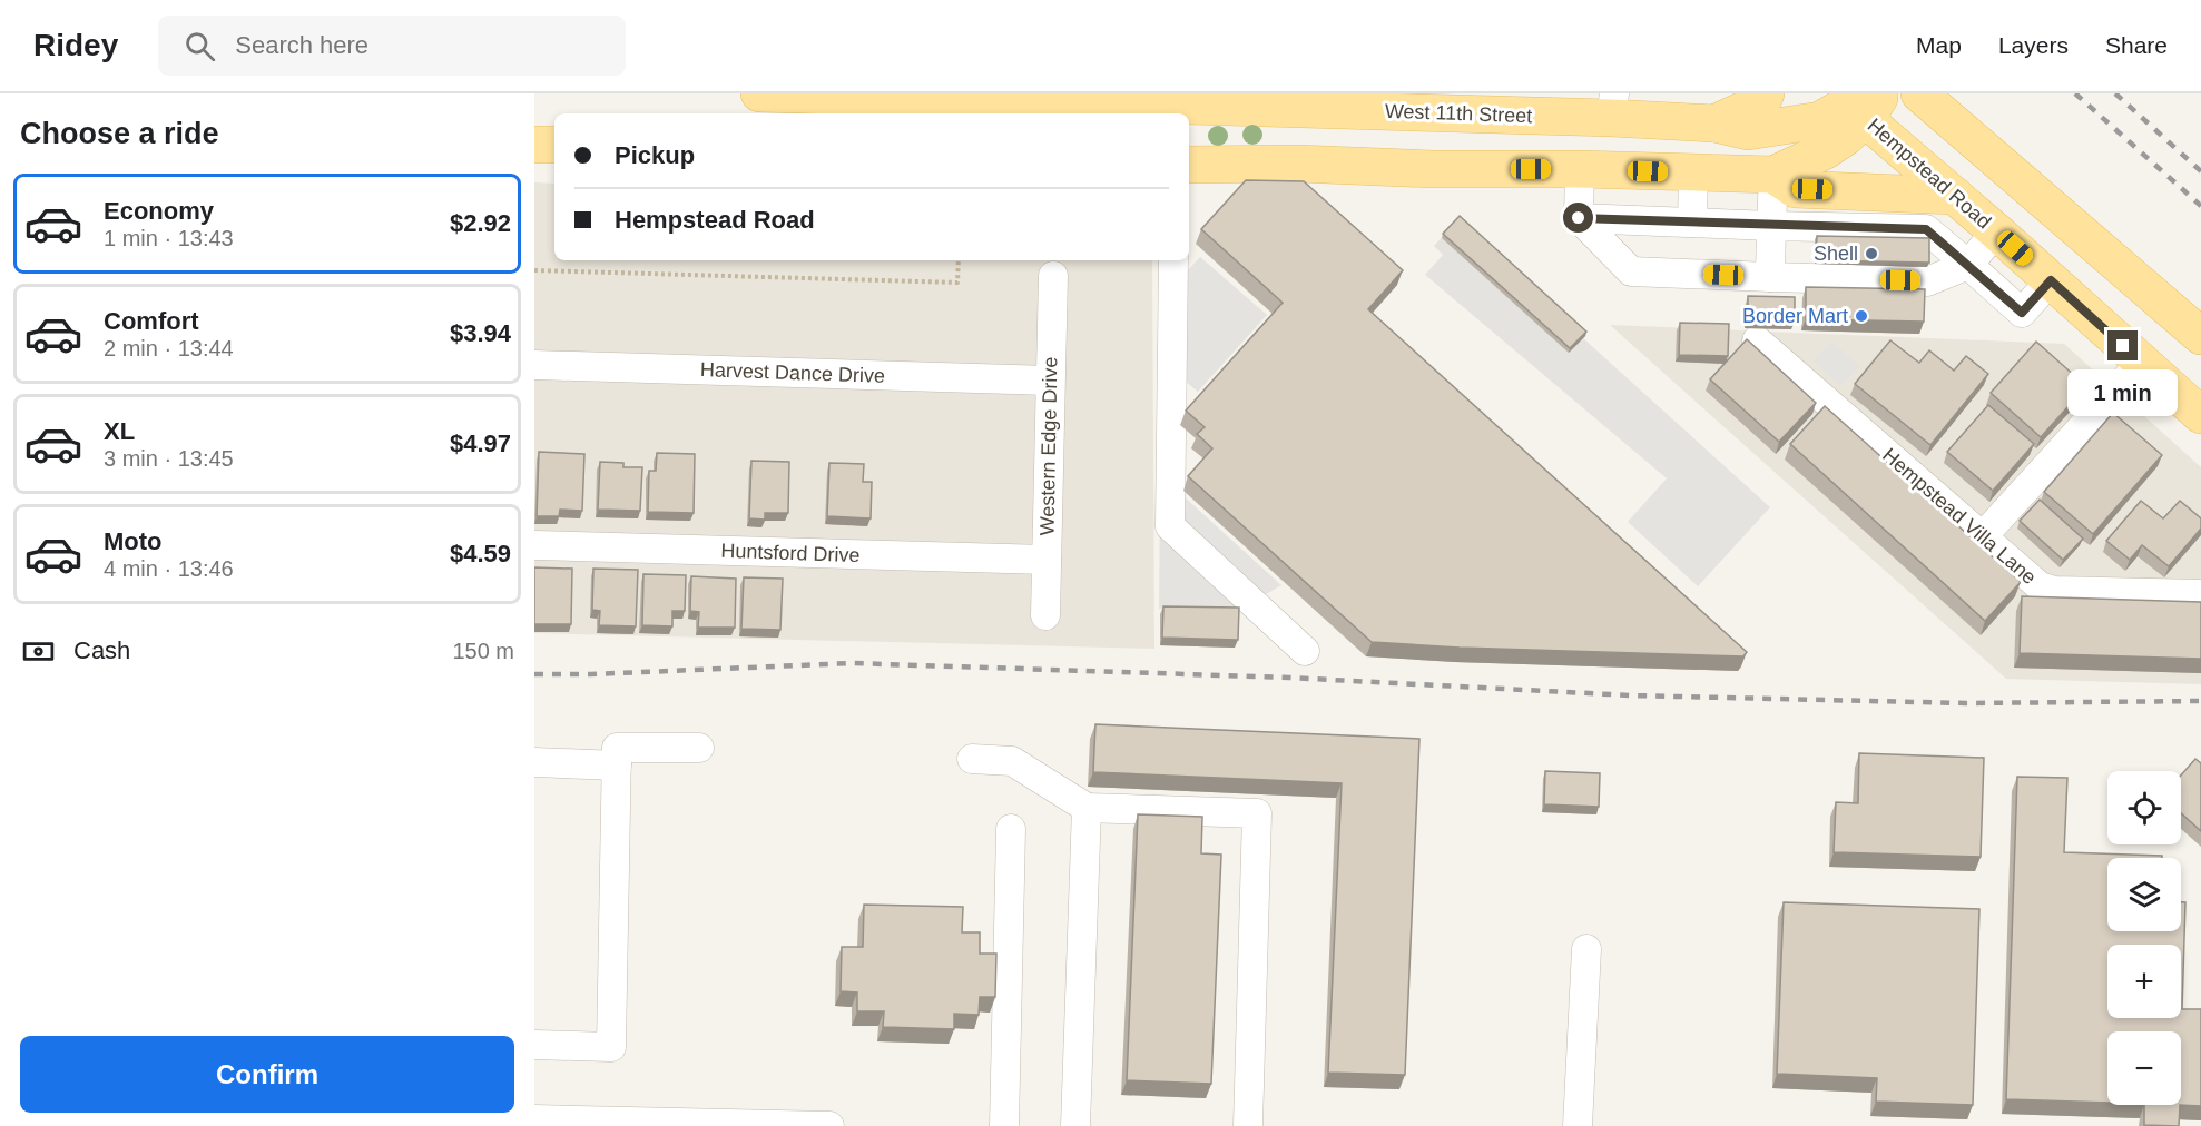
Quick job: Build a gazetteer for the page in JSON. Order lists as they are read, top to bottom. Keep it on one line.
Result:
{"streets":{"main road":["West 11th Street","Hempstead Road"],"street":["Harvest Dance Drive","Western Edge Drive","Hempstead Villa Lane","Huntsford Drive"]},"crossings":[["West 11th Street","Hempstead Road"],["Harvest Dance Drive","Western Edge Drive"],["Western Edge Drive","Huntsford Drive"]],"places":["Shell","Border Mart"],"page":{"header":"Ridey","search":"Search here","nav":["Map","Layers","Share"],"heading":"Choose a ride","banner":["Pickup","Hempstead Road"],"list":[{"name":"Economy","note":"1 min · 13:43","value":"$2.92"},{"name":"Comfort","note":"2 min · 13:44","value":"$3.94"},{"name":"XL","note":"3 min · 13:45","value":"$4.97"},{"name":"Moto","note":"4 min · 13:46","value":"$4.59"}],"bubble":"1 min","pay":["Cash","150 m"],"map_buttons":["+","−"],"buttons":"Confirm"}}
